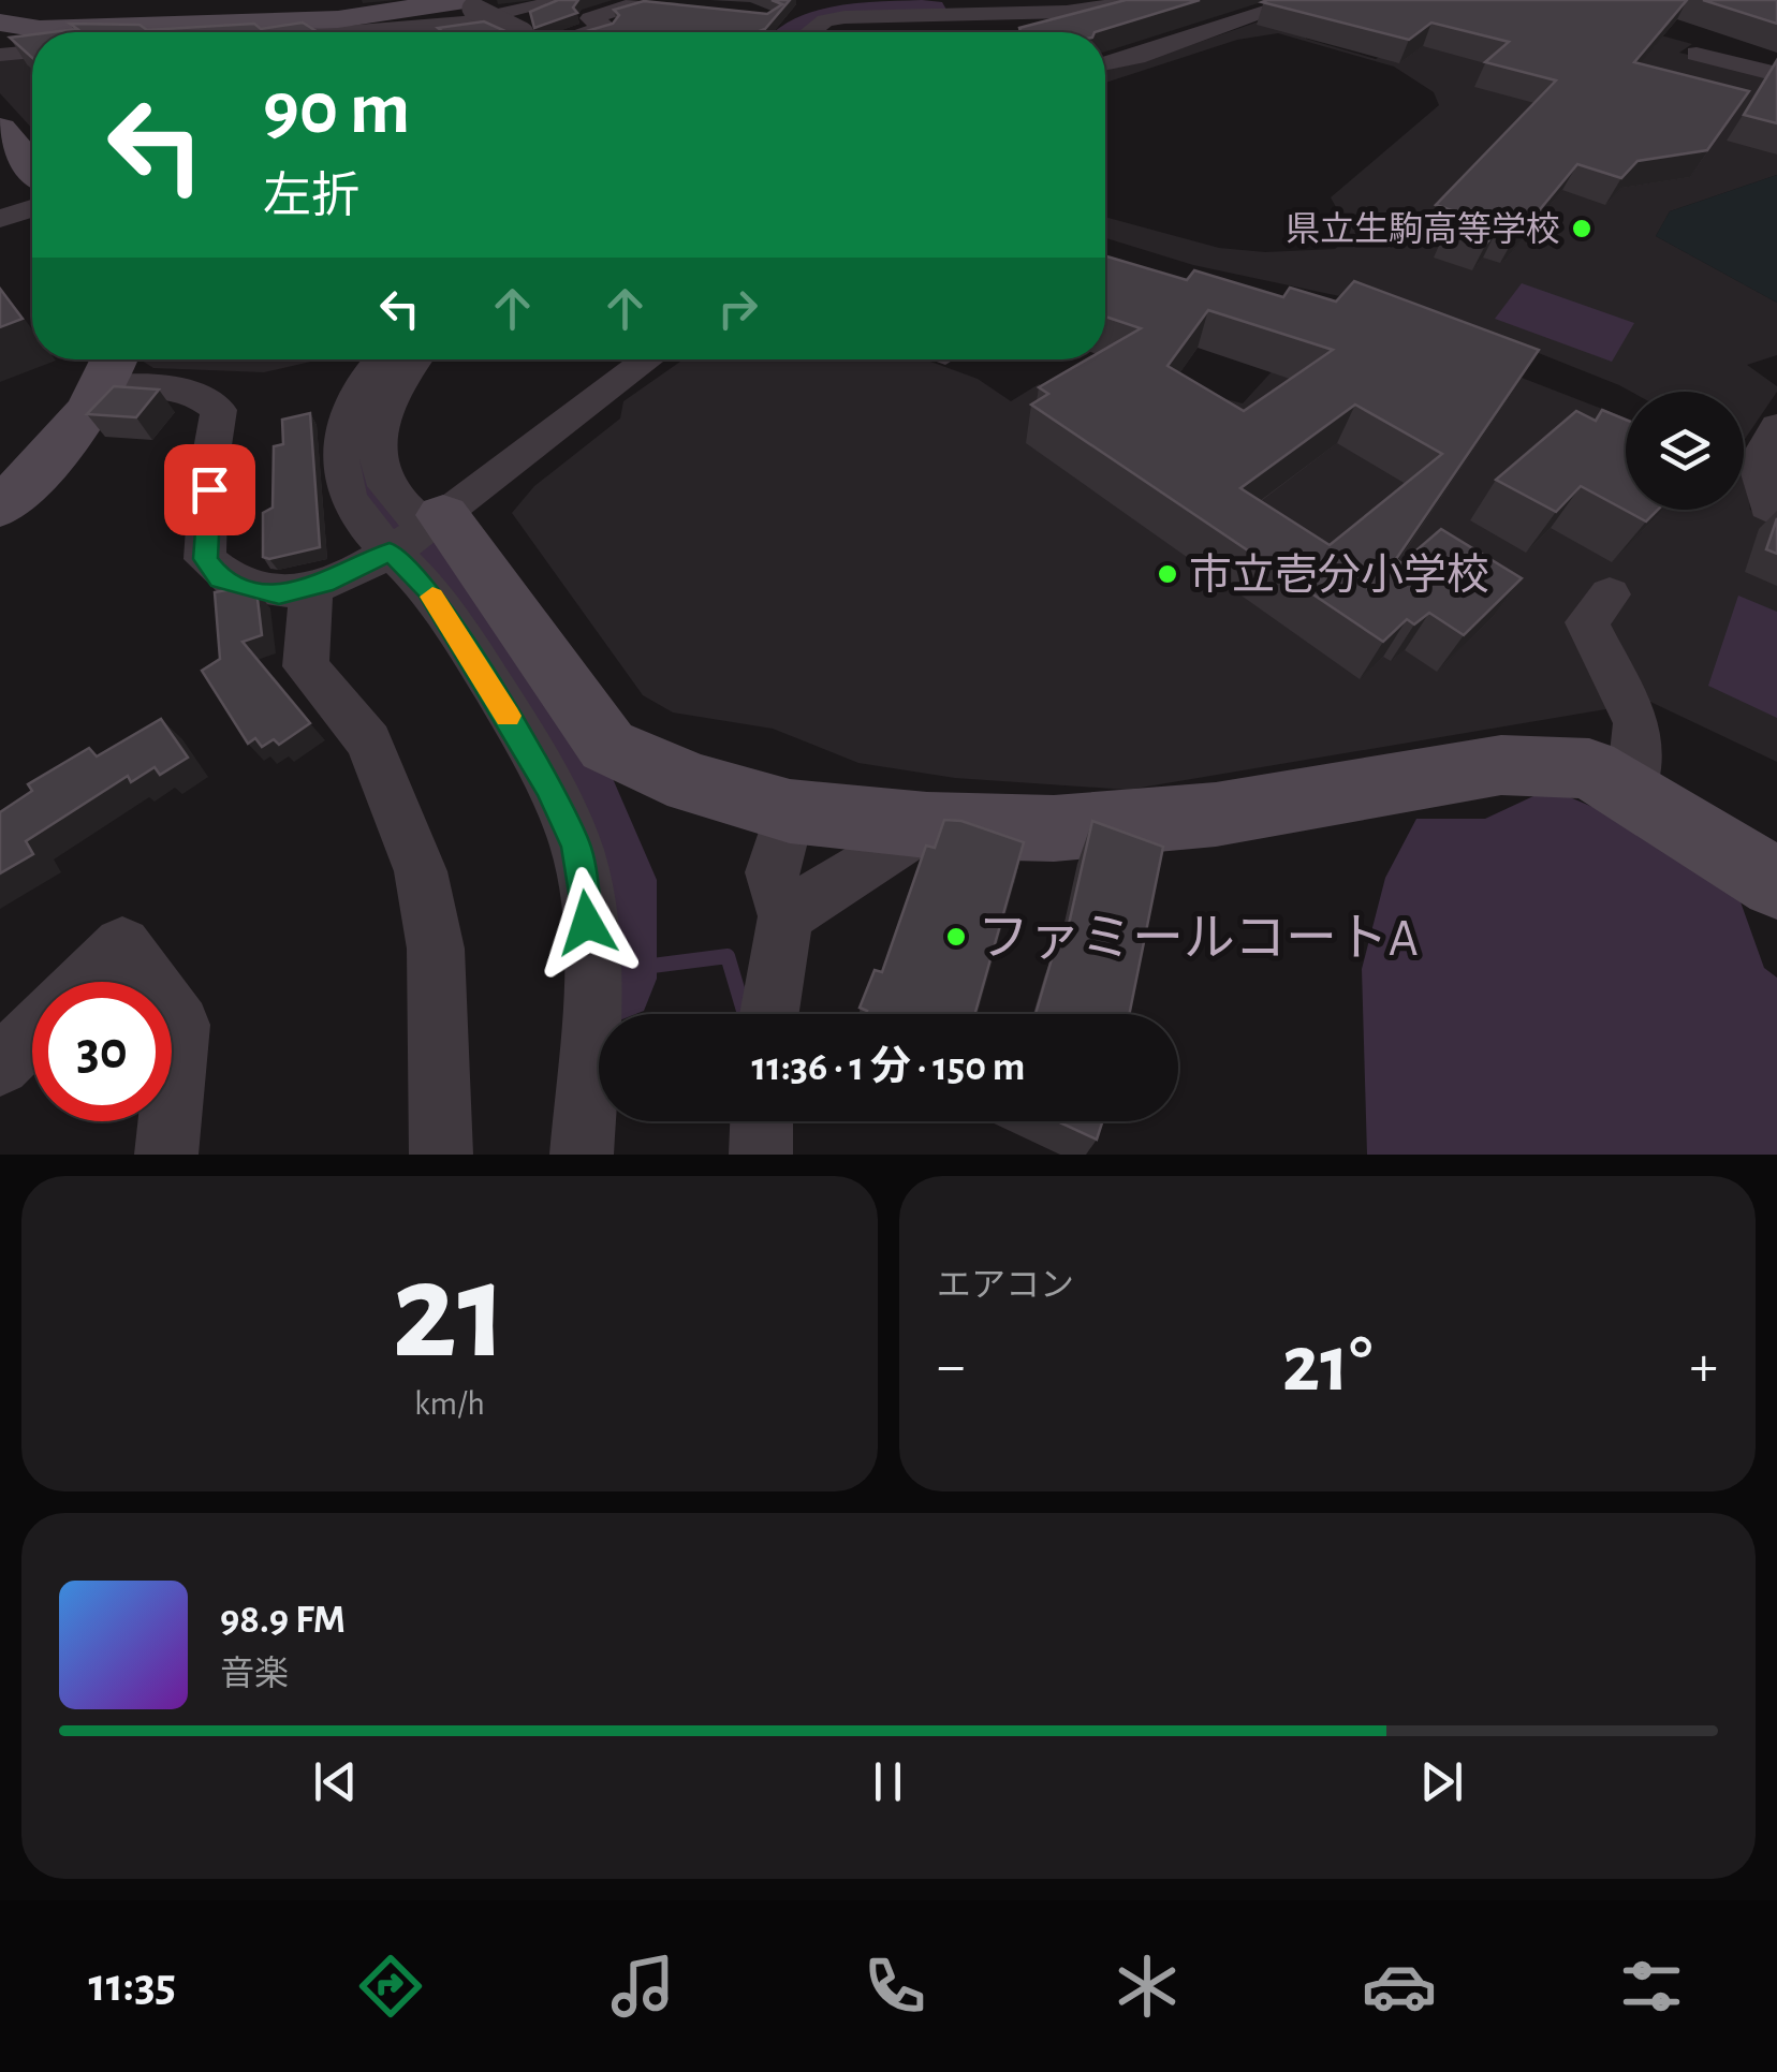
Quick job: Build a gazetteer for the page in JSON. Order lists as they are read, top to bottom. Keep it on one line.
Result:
{"places":["県立生駒高等学校","市立壱分小学校","ファミールコートA"],"page":{"turn":["90 m","左折"],"limit":"30","trip":"11:36 · 1 分 · 150 m","tile":[["21","km/h"],"エアコン"],"heat":["−","21°","+"],"song":["98.9 FM","音楽"],"tabs":"11:35"}}
